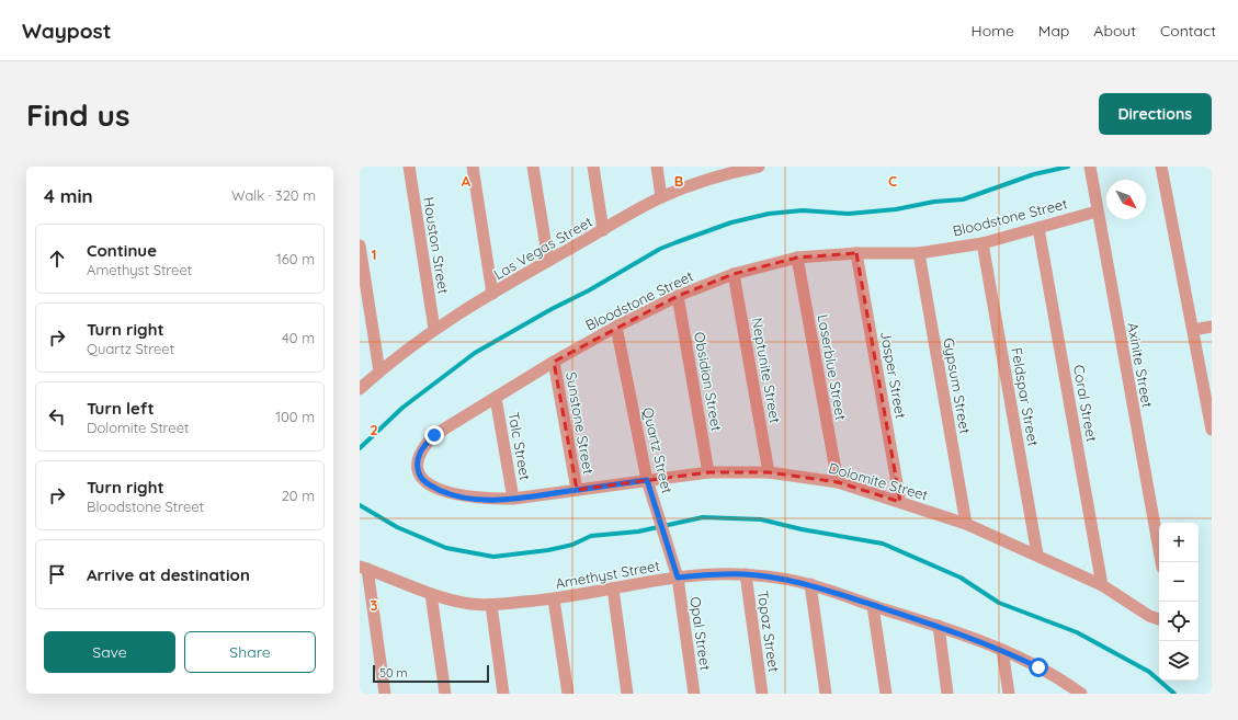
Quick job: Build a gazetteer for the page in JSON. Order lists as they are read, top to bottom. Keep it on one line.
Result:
{"streets":{"street":["Bloodstone Street","Houston Street","Las Vegas Street","Axinite Street","Laserblue Street","Neptunite Street","Jasper Street","Obsidian Street","Gypsum Street","Feldspar Street","Coral Street","Sunstone Street","Talc Street","Quartz Street","Dolomite Street","Amethyst Street","Topaz Street","Opal Street"]},"crossings":[["Bloodstone Street","Axinite Street"],["Bloodstone Street","Laserblue Street"],["Bloodstone Street","Neptunite Street"],["Bloodstone Street","Jasper Street"],["Bloodstone Street","Obsidian Street"],["Bloodstone Street","Gypsum Street"],["Bloodstone Street","Feldspar Street"],["Bloodstone Street","Coral Street"],["Bloodstone Street","Sunstone Street"],["Bloodstone Street","Talc Street"],["Bloodstone Street","Quartz Street"],["Bloodstone Street","Dolomite Street"],["Houston Street","Las Vegas Street"],["Laserblue Street","Dolomite Street"],["Neptunite Street","Dolomite Street"],["Jasper Street","Dolomite Street"],["Obsidian Street","Dolomite Street"],["Gypsum Street","Dolomite Street"],["Feldspar Street","Dolomite Street"],["Coral Street","Dolomite Street"],["Sunstone Street","Dolomite Street"],["Talc Street","Dolomite Street"],["Quartz Street","Dolomite Street"],["Quartz Street","Amethyst Street"],["Quartz Street","Opal Street"],["Amethyst Street","Topaz Street"],["Amethyst Street","Opal Street"]],"scale_bar":"50 m","north":"bottom right","page":{"header":"Waypost","nav":["Home","Map","About","Contact"],"buttons":["Directions",["Save","Share"]],"title":"Find us","heading":["4 min","Walk · 320 m"],"list":[["Continue","Amethyst Street","160 m"],["Turn right","Quartz Street","40 m"],["Turn left","Dolomite Street","100 m"],["Turn right","Bloodstone Street","20 m"],"Arrive at destination"],"map_buttons":["+","−"],"scale":"50 m"},"grid":{"columns":["A","B","C"],"rows":["1","2","3"]}}
